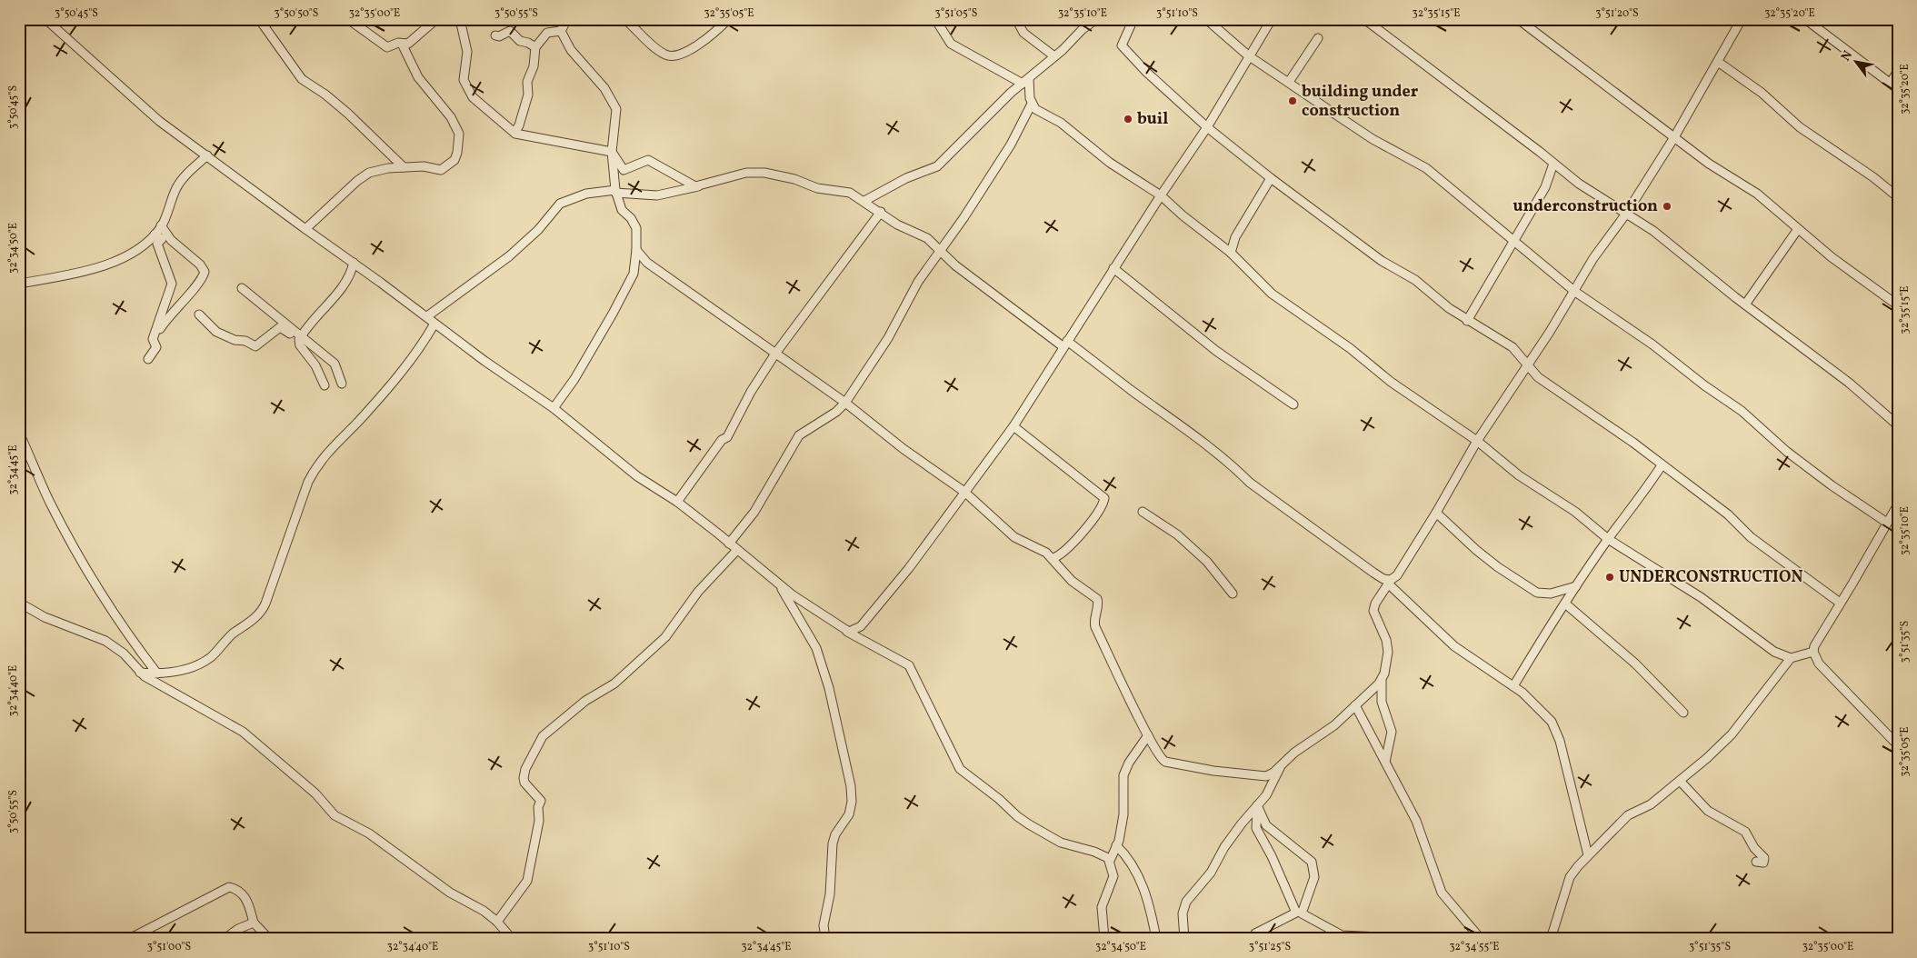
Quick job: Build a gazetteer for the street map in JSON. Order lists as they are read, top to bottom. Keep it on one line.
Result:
{"places":["building under construction","buil","underconstruction","UNDERCONSTRUCTION"],"north":"top left","coordinates":["3°50'45\"S","3°50'50\"S","32°35'00\"E","3°50'55\"S","32°35'05\"E","3°51'05\"S","32°35'10\"E","3°51'10\"S","32°35'15\"E","3°51'20\"S","32°35'20\"E","32°34'50\"E","32°34'45\"E","3°51'35\"S","32°34'40\"E","3°51'00\"S","3°51'25\"S","32°34'55\"E"]}
